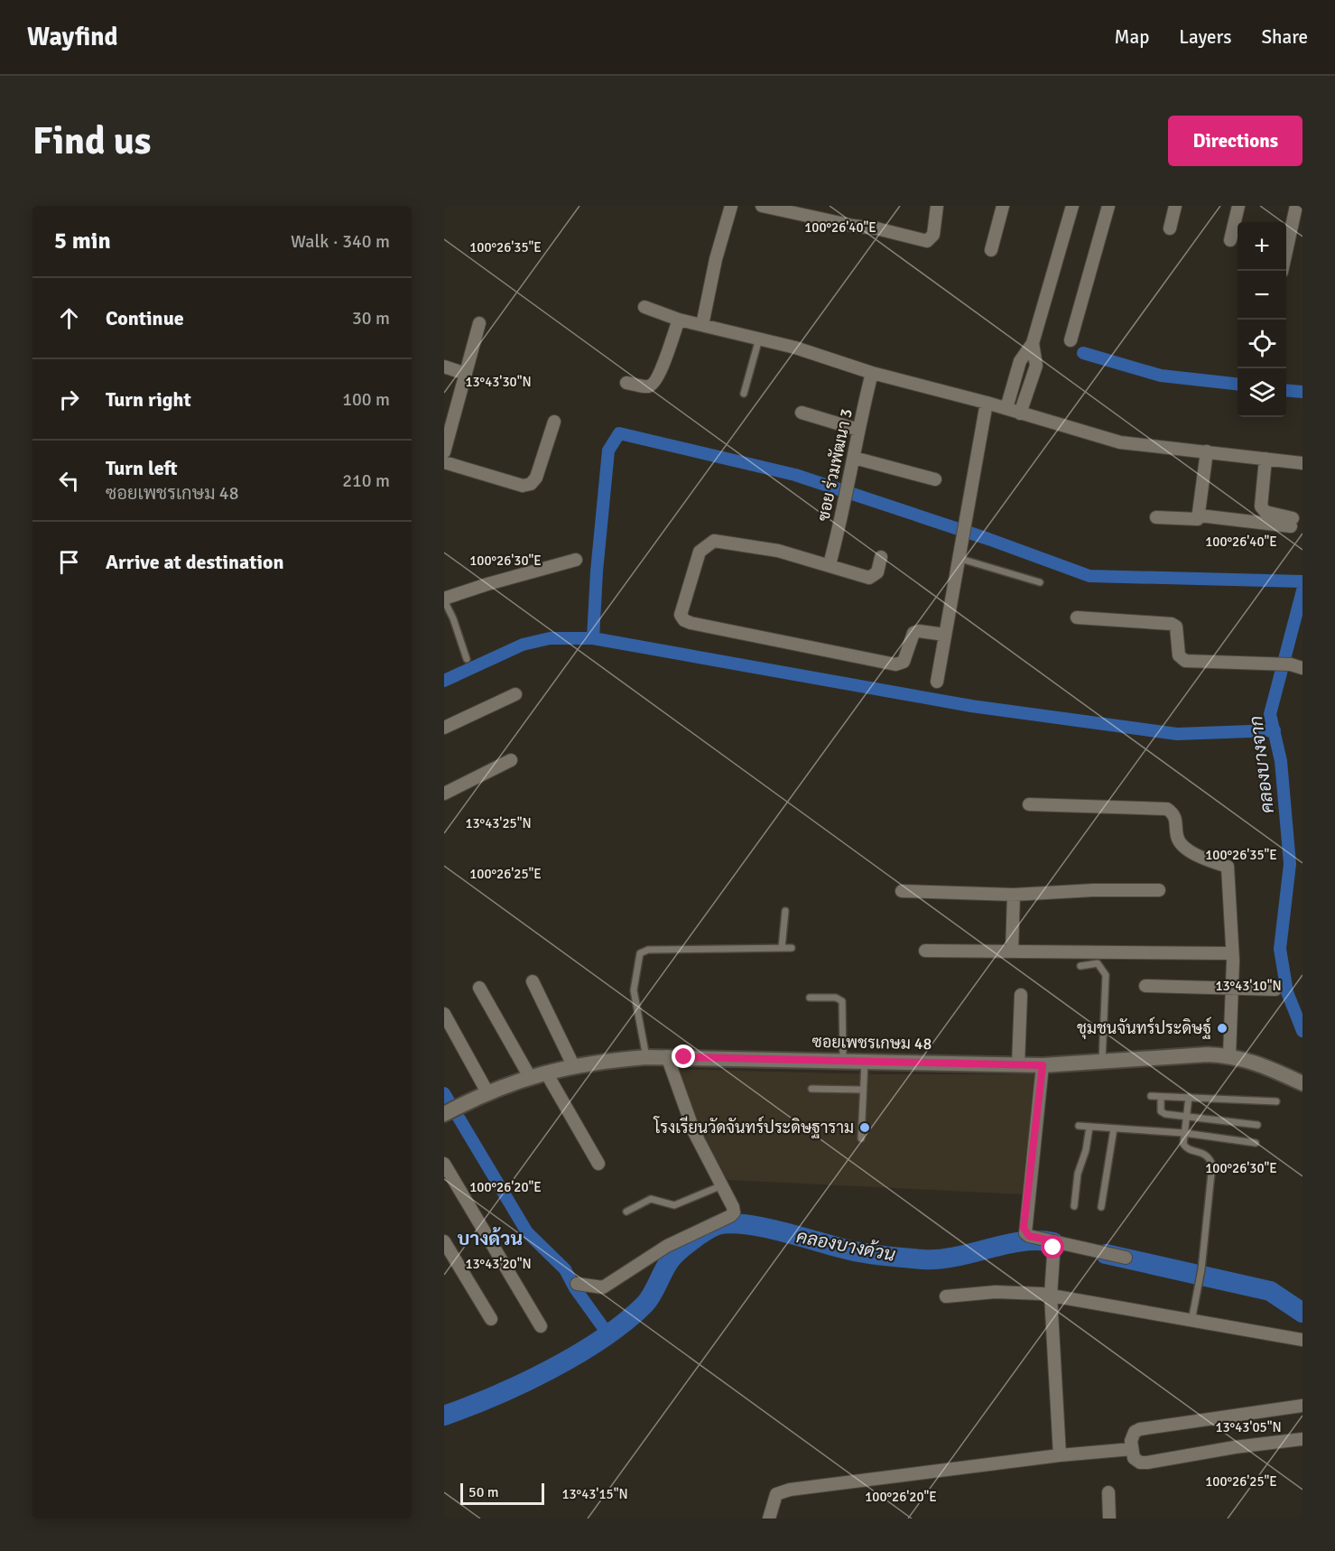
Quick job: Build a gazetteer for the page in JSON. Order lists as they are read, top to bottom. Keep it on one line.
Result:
{"streets":{"street":["ซอย ร่วมพัฒนา 3","ซอยเพชรเกษม 48"]},"districts":["บางด้วน"],"water":["คลองบางจาก","คลองบางด้วน"],"places":["ชุมชนจันทร์ประดิษฐ์","โรงเรียนวัดจันทร์ประดิษฐาราม"],"scale_bar":"50 m","page":{"header":"Wayfind","nav":["Map","Layers","Share"],"buttons":"Directions","title":"Find us","heading":["5 min","Walk · 340 m"],"map_buttons":["+","−"],"list":[["Continue","30 m"],["Turn right","100 m"],["Turn left","ซอยเพชรเกษม 48","210 m"],"Arrive at destination"],"scale":"50 m"},"coordinates":["100°26'40\"E","100°26'35\"E","13°43'30\"N","100°26'30\"E","13°43'25\"N","100°26'25\"E","13°43'10\"N","100°26'20\"E","13°43'20\"N","13°43'05\"N","13°43'15\"N"]}
